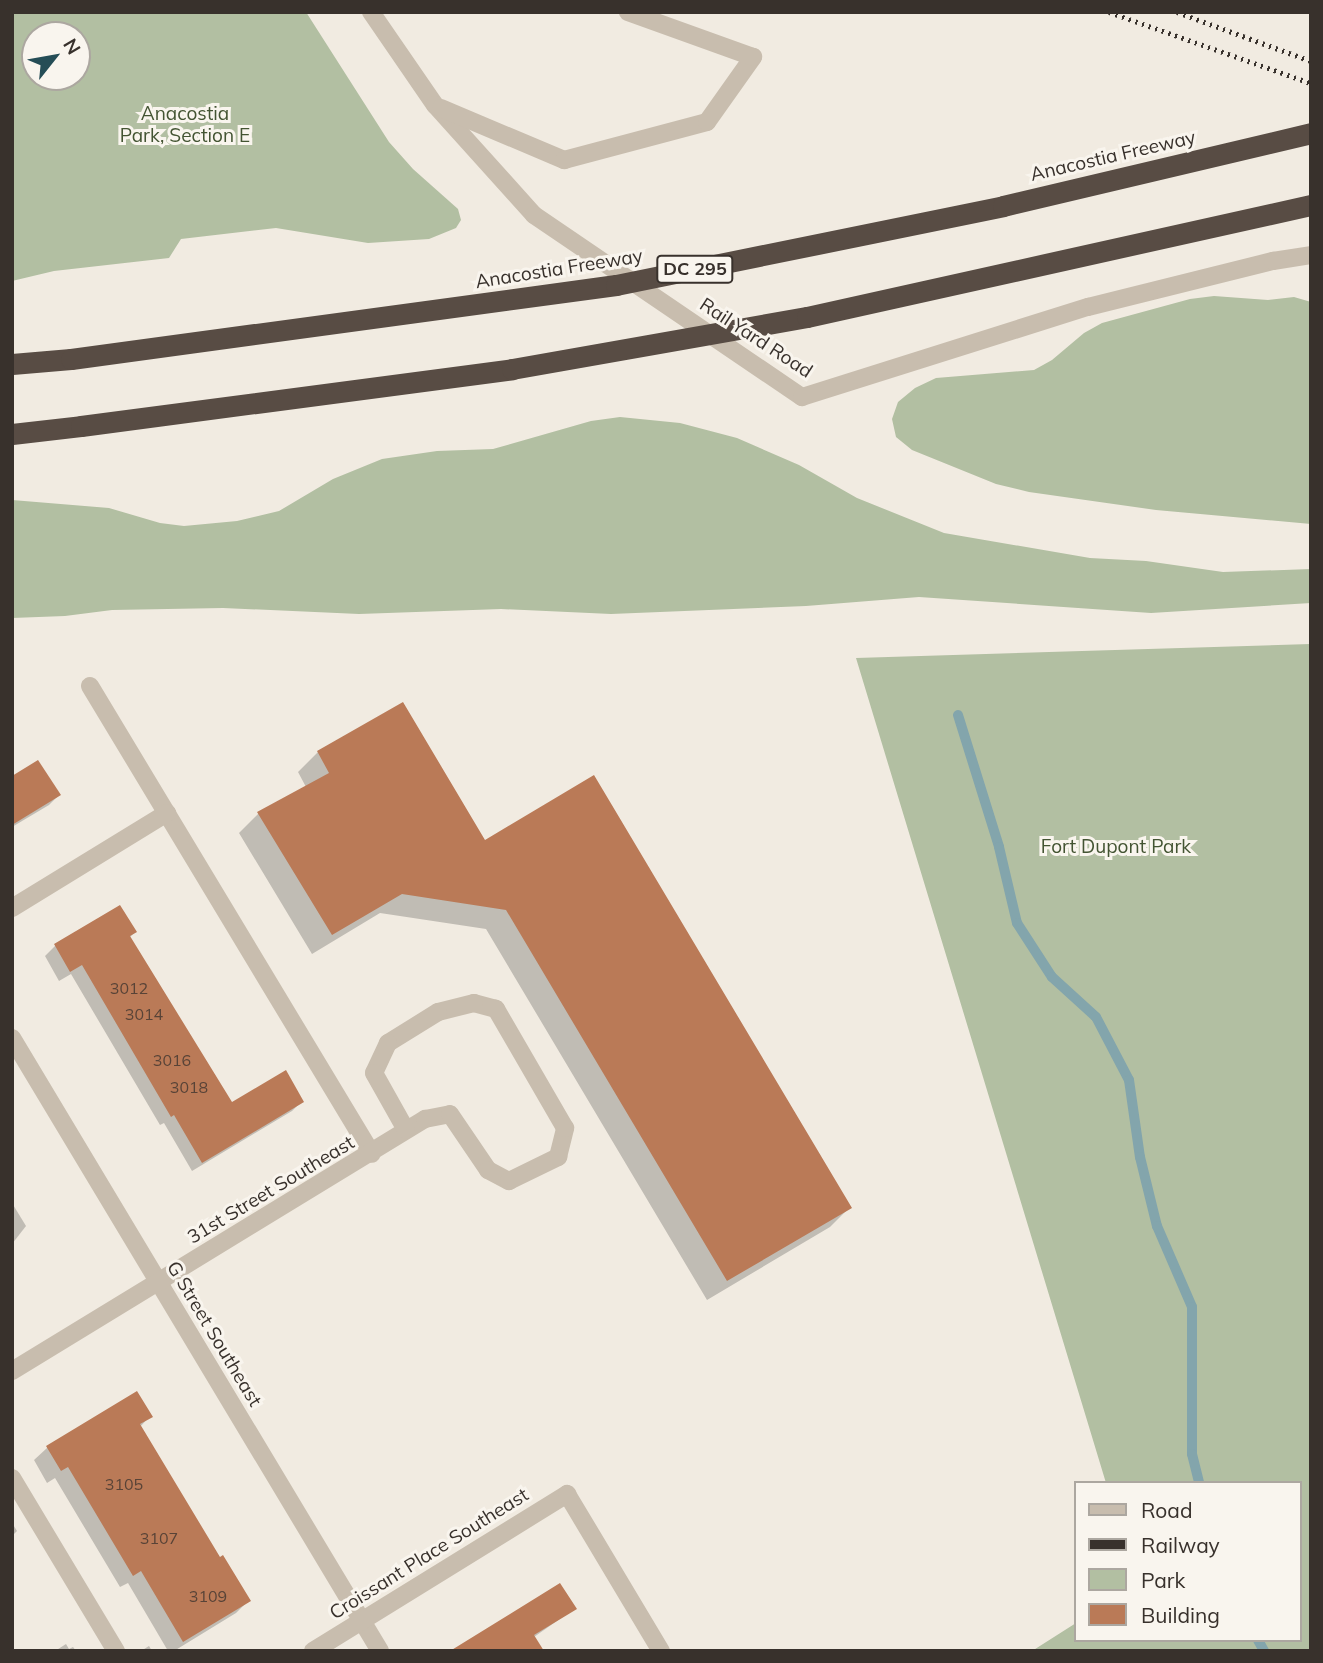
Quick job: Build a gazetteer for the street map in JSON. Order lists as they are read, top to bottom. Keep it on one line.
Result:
{"streets":{"highway":["Anacostia Freeway","DC 295"],"street":["Rail Yard Road","31st Street Southeast","G Street Southeast","Croissant Place Southeast"]},"crossings":[["31st Street Southeast","G Street Southeast"],["G Street Southeast","Croissant Place Southeast"]],"parks":["Anacostia Park, Section E","Fort Dupont Park"],"house_numbers":["3012","3014","3016","3018","3105","3107","3109"],"legend":["Road","Railway","Park","Building"],"north":"top right"}
